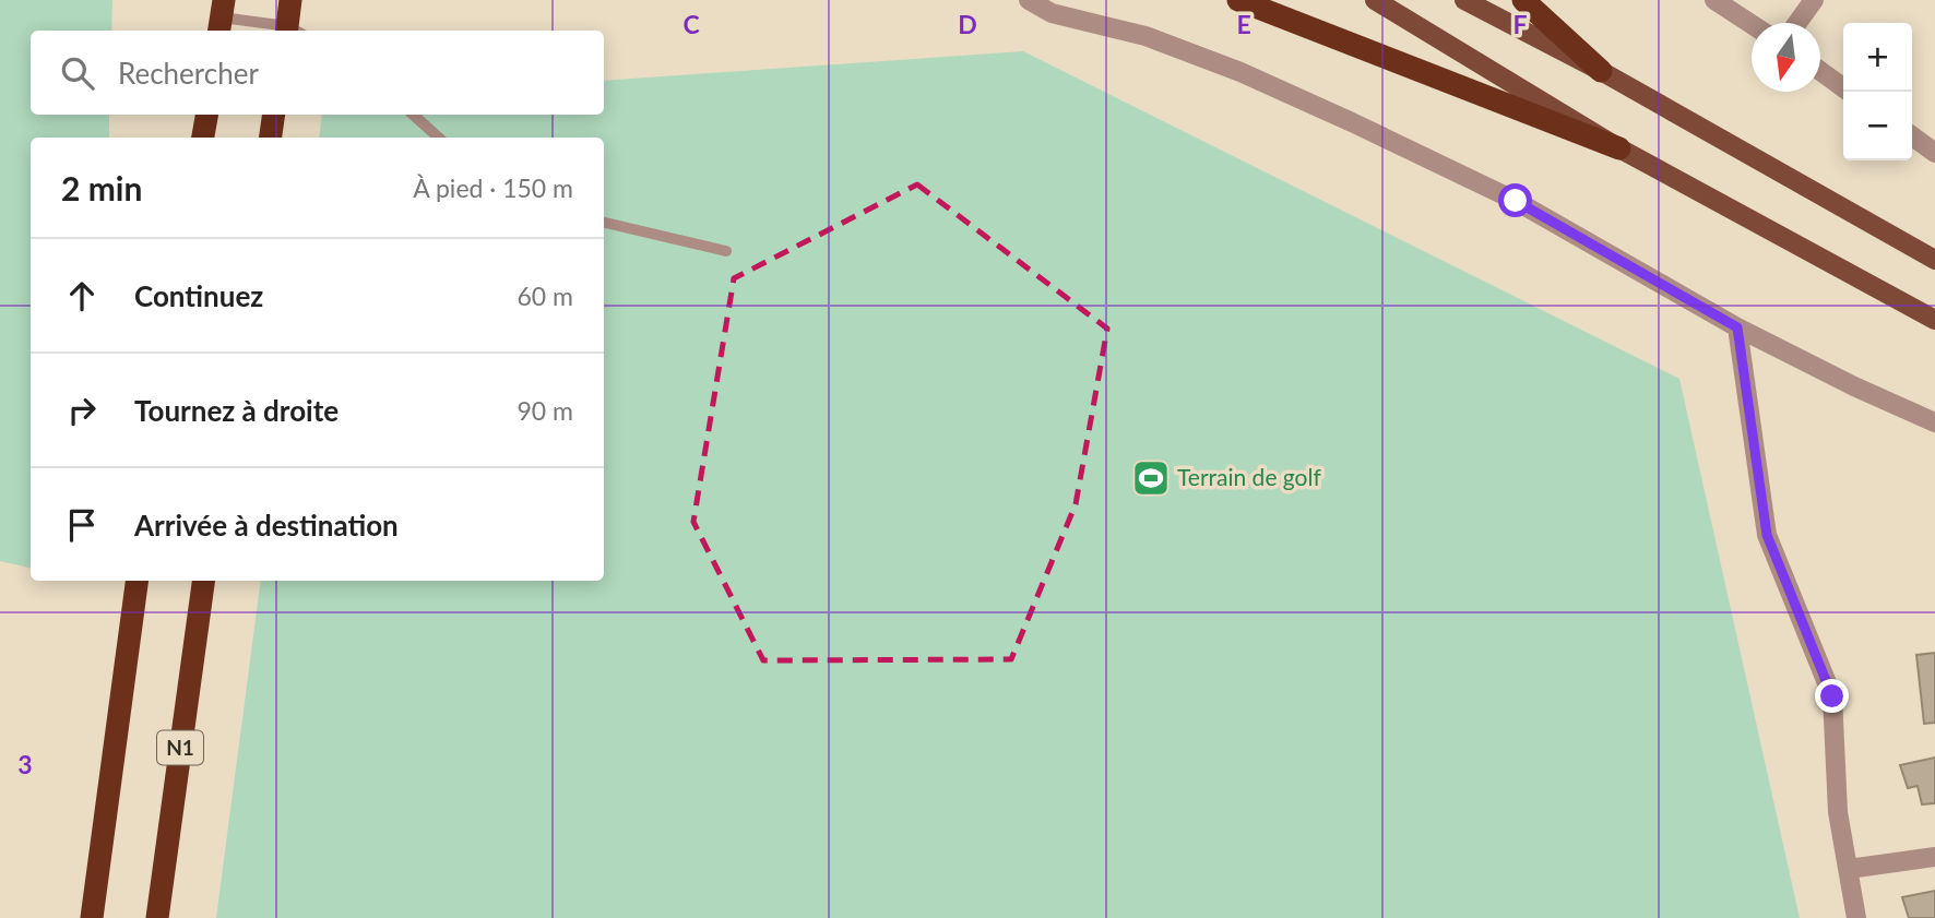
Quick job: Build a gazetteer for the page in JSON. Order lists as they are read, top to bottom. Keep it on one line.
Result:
{"streets":{"highway":["N1"]},"places":{"sports":["Terrain de golf"]},"north":"bottom","page":{"map_buttons":["+","−"],"search":"Rechercher","heading":["2 min","À pied · 150 m"],"list":[["Continuez","60 m"],["Tournez à droite","90 m"],"Arrivée à destination"]},"grid":{"columns":["C","D","E","F"],"rows":["3"]}}
